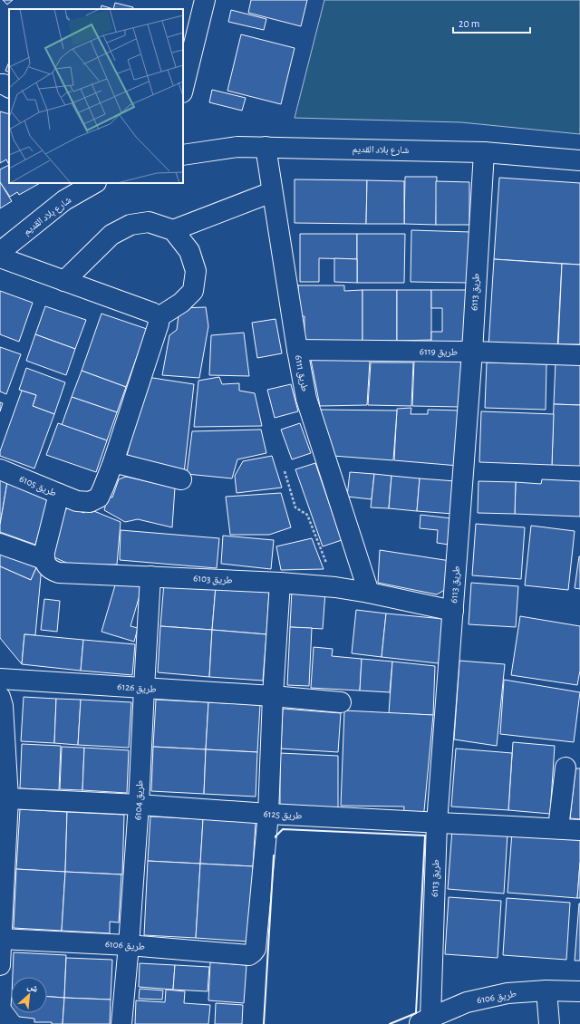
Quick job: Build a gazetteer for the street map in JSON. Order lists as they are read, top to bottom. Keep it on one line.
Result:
{"streets":{"street":["شارع بلاد القديم","طريق 6113","طريق 6119","طريق 6111","طريق 6105","طريق 6103","طريق 6126","طريق 6104","طريق 6125","طريق 6106"]},"crossings":[["شارع بلاد القديم","طريق 6113"],["شارع بلاد القديم","طريق 6111"],["طريق 6113","طريق 6119"],["طريق 6113","طريق 6103"],["طريق 6113","طريق 6125"],["طريق 6113","طريق 6106"],["طريق 6119","طريق 6111"],["طريق 6111","طريق 6103"],["طريق 6103","طريق 6104"],["طريق 6126","طريق 6104"],["طريق 6104","طريق 6125"],["طريق 6104","طريق 6106"],["طريق 6125","طريق 6106"]],"scale_bar":"20 m","north":"top right"}
